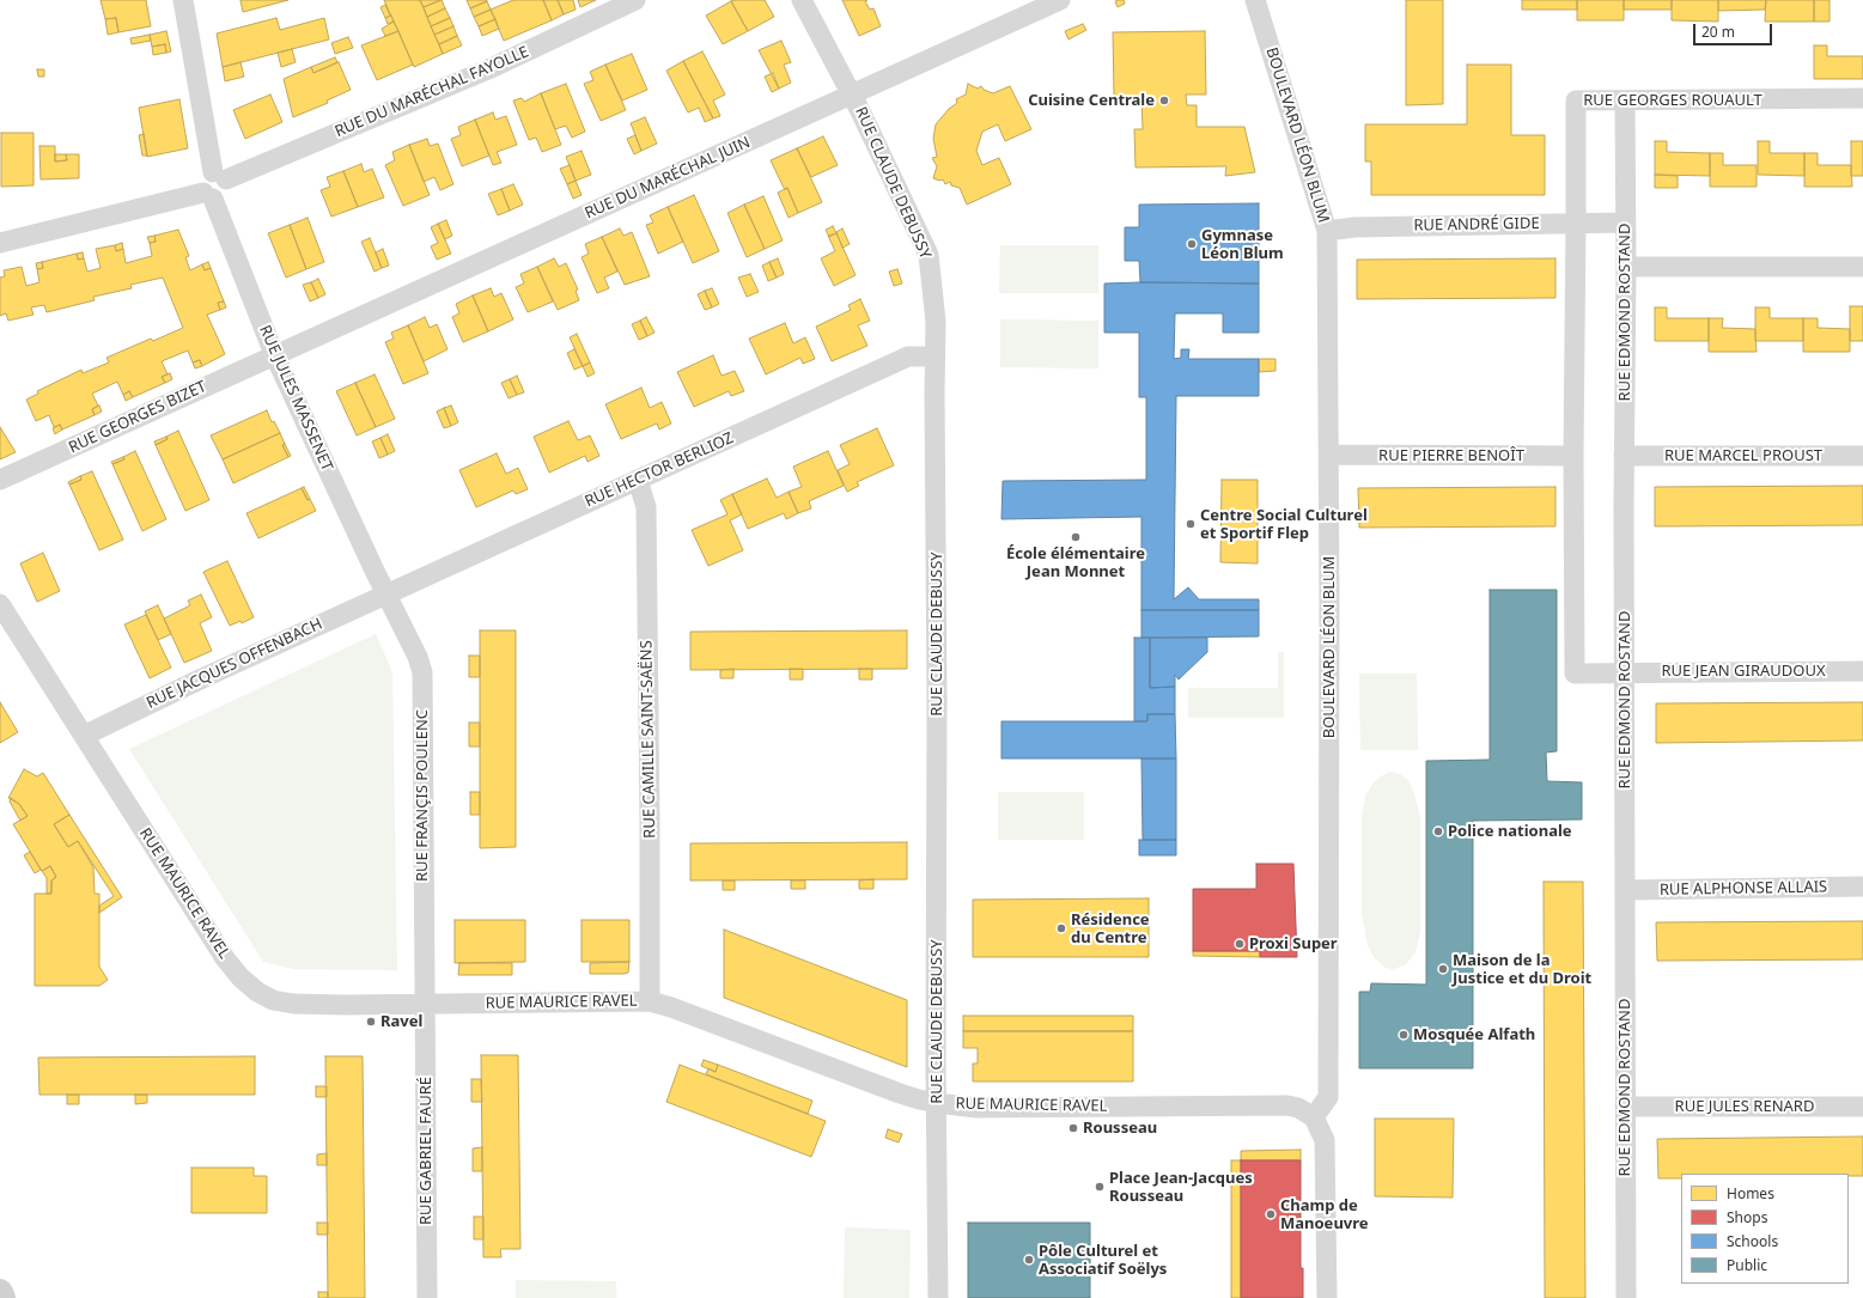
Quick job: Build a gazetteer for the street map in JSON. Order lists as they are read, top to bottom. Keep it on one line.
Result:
{"streets":{"street":["RUE DU MARÉCHAL FAYOLLE","RUE GEORGES ROUAULT","BOULEVARD LÉON BLUM","RUE DU MARÉCHAL JUIN","RUE CLAUDE DEBUSSY","RUE ANDRÉ GIDE","RUE EDMOND ROSTAND","RUE JULES MASSENET","RUE GEORGES BIZET","RUE PIERRE BENOÎT","RUE MARCEL PROUST","RUE HECTOR BERLIOZ","RUE JACQUES OFFENBACH","RUE JEAN GIRAUDOUX","RUE CAMILLE SAINT-SAËNS","RUE FRANÇIS POULENC","RUE ALPHONSE ALLAIS","RUE MAURICE RAVEL","RUE JULES RENARD","RUE GABRIEL FAURÉ"]},"crossings":[["RUE GEORGES ROUAULT","RUE ANDRÉ GIDE"],["RUE GEORGES ROUAULT","RUE EDMOND ROSTAND"],["BOULEVARD LÉON BLUM","RUE ANDRÉ GIDE"],["BOULEVARD LÉON BLUM","RUE PIERRE BENOÎT"],["BOULEVARD LÉON BLUM","RUE MAURICE RAVEL"],["RUE DU MARÉCHAL JUIN","RUE CLAUDE DEBUSSY"],["RUE DU MARÉCHAL JUIN","RUE JULES MASSENET"],["RUE DU MARÉCHAL JUIN","RUE GEORGES BIZET"],["RUE CLAUDE DEBUSSY","RUE HECTOR BERLIOZ"],["RUE CLAUDE DEBUSSY","RUE MAURICE RAVEL"],["RUE ANDRÉ GIDE","RUE EDMOND ROSTAND"],["RUE EDMOND ROSTAND","RUE MARCEL PROUST"],["RUE EDMOND ROSTAND","RUE JEAN GIRAUDOUX"],["RUE EDMOND ROSTAND","RUE ALPHONSE ALLAIS"],["RUE EDMOND ROSTAND","RUE JULES RENARD"],["RUE JULES MASSENET","RUE GEORGES BIZET"],["RUE JULES MASSENET","RUE HECTOR BERLIOZ"],["RUE JULES MASSENET","RUE JACQUES OFFENBACH"],["RUE JULES MASSENET","RUE FRANÇIS POULENC"],["RUE PIERRE BENOÎT","RUE JEAN GIRAUDOUX"],["RUE HECTOR BERLIOZ","RUE JACQUES OFFENBACH"],["RUE HECTOR BERLIOZ","RUE CAMILLE SAINT-SAËNS"],["RUE HECTOR BERLIOZ","RUE FRANÇIS POULENC"],["RUE JACQUES OFFENBACH","RUE FRANÇIS POULENC"],["RUE JACQUES OFFENBACH","RUE MAURICE RAVEL"],["RUE CAMILLE SAINT-SAËNS","RUE MAURICE RAVEL"],["RUE FRANÇIS POULENC","RUE MAURICE RAVEL"],["RUE FRANÇIS POULENC","RUE GABRIEL FAURÉ"],["RUE MAURICE RAVEL","RUE GABRIEL FAURÉ"]],"places":["Cuisine Centrale","Gymnase Léon Blum","Centre Social Culturel et Sportif Flep","École élémentaire Jean Monnet","Police nationale","Résidence du Centre","Proxi Super","Maison de la Justice et du Droit","Ravel","Mosquée Alfath","Rousseau","Place Jean-Jacques Rousseau","Champ de Manoeuvre","Pôle Culturel et Associatif Soëlys"],"legend":["Homes","Shops","Schools","Public"],"scale_bar":"20 m"}
